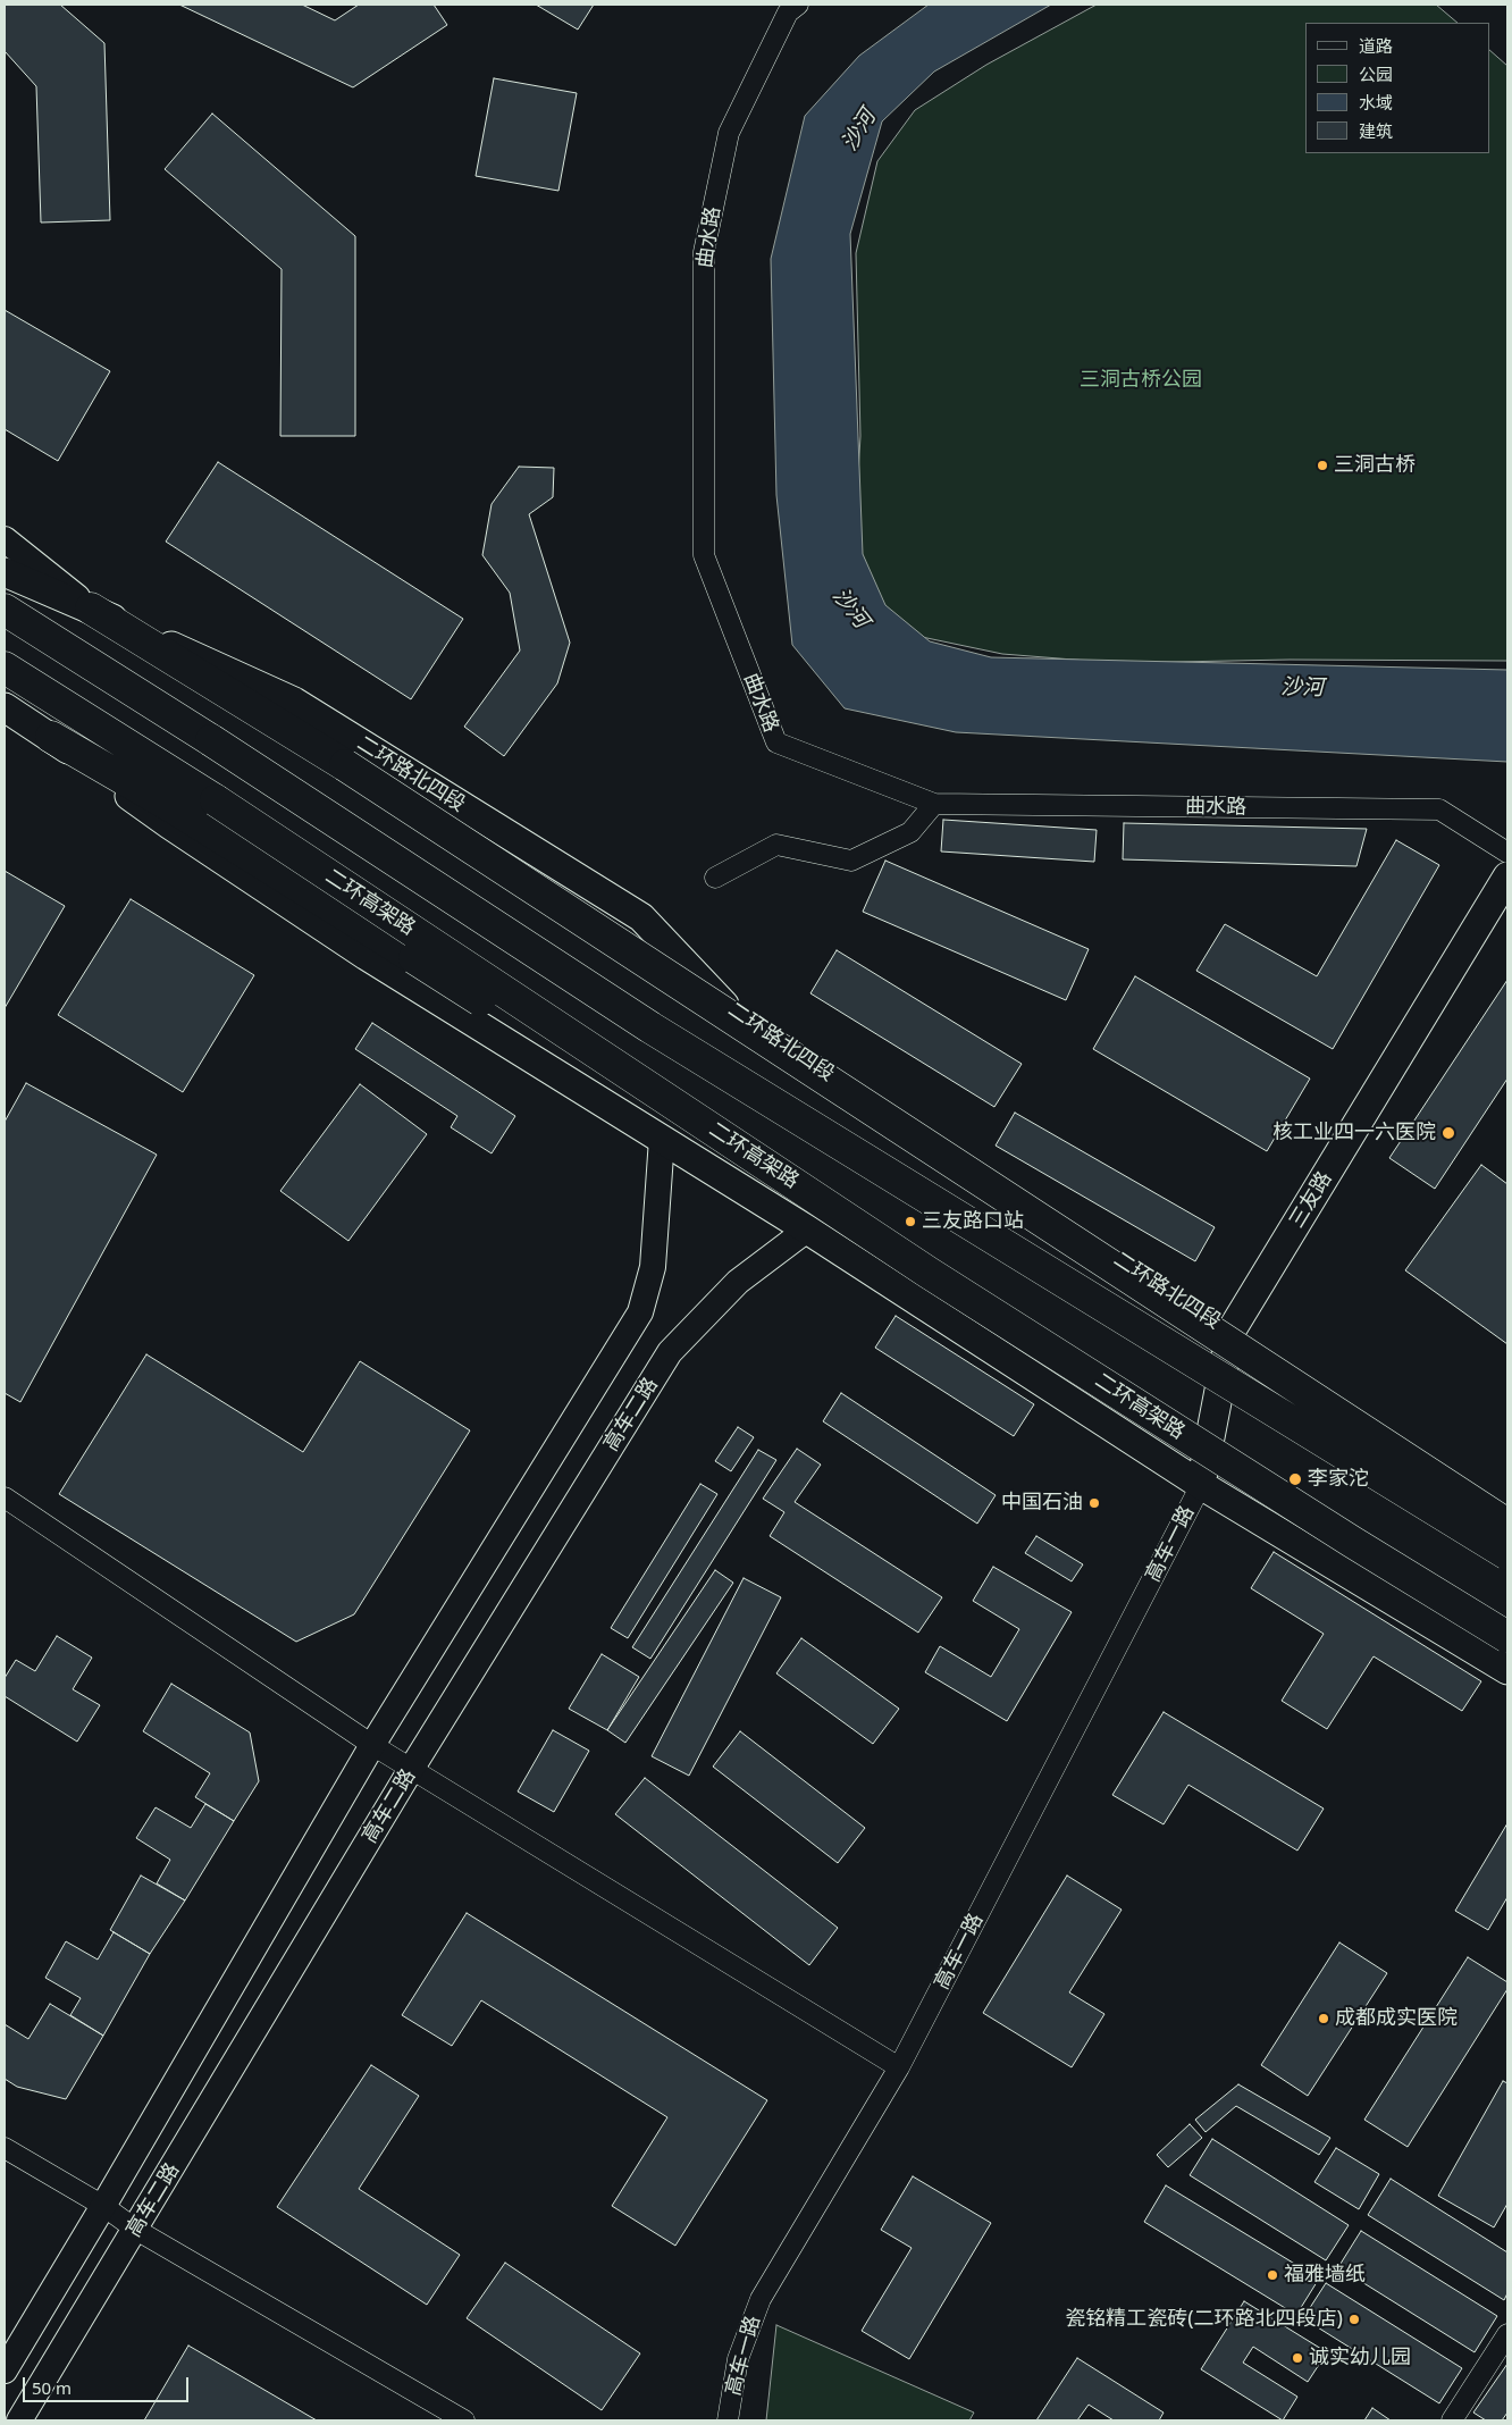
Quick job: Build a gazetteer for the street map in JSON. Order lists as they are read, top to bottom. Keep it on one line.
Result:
{"streets":{"highway":["二环高架路"],"main road":["二环路北四段","三友路"],"street":["曲水路","高车二路","高车一路"]},"crossings":[["二环路北四段","三友路"],["三友路","高车一路"]],"water":["沙河"],"parks":["三洞古桥公园"],"places":["三洞古桥","核工业四一六医院","三友路口站","李家沱","中国石油","成都成实医院","福雅墙纸","瓷铭精工瓷砖(二环路北四段店)","诚实幼儿园"],"legend":["道路","公园","水域","建筑"],"scale_bar":"50 m"}
